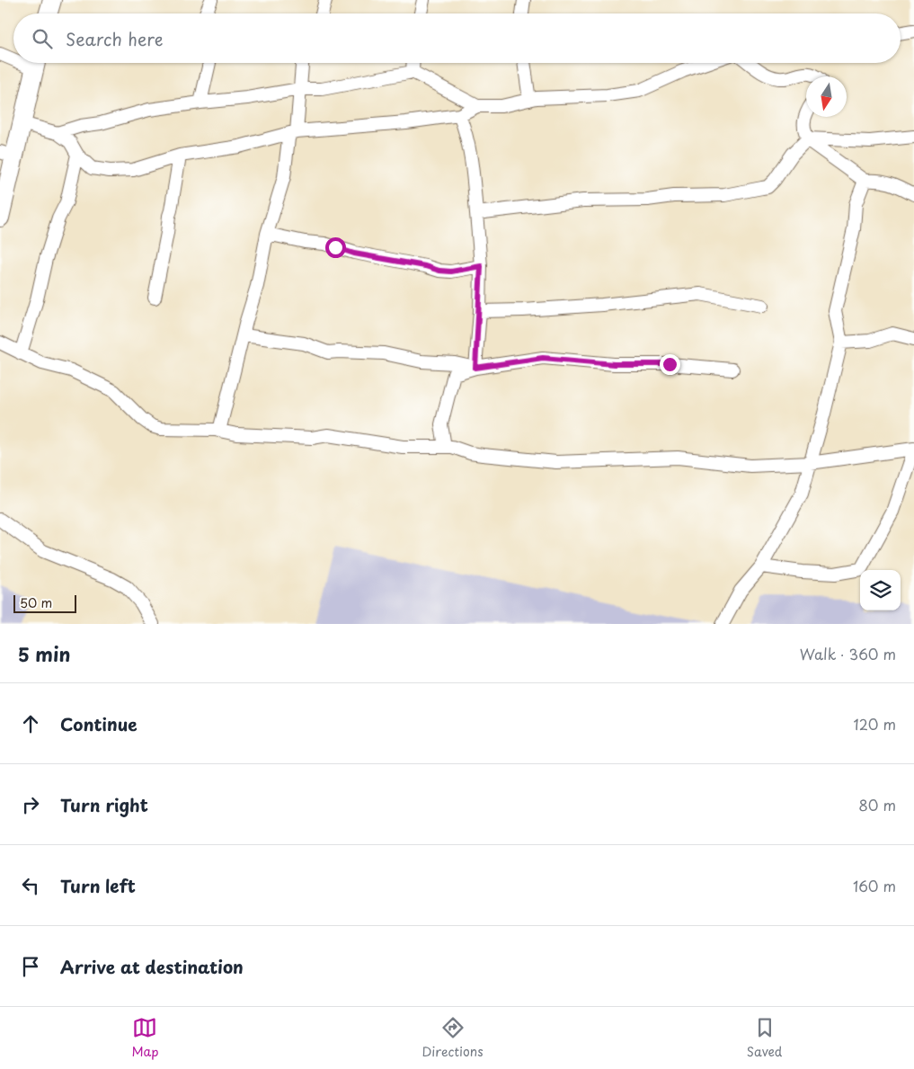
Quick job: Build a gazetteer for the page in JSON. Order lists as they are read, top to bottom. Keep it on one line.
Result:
{"scale_bar":"50 m","north":"bottom","page":{"search":"Search here","scale":"50 m","heading":["5 min","Walk · 360 m"],"list":[["Continue","120 m"],["Turn right","80 m"],["Turn left","160 m"],"Arrive at destination"],"nav":["Map","Directions","Saved"]}}
